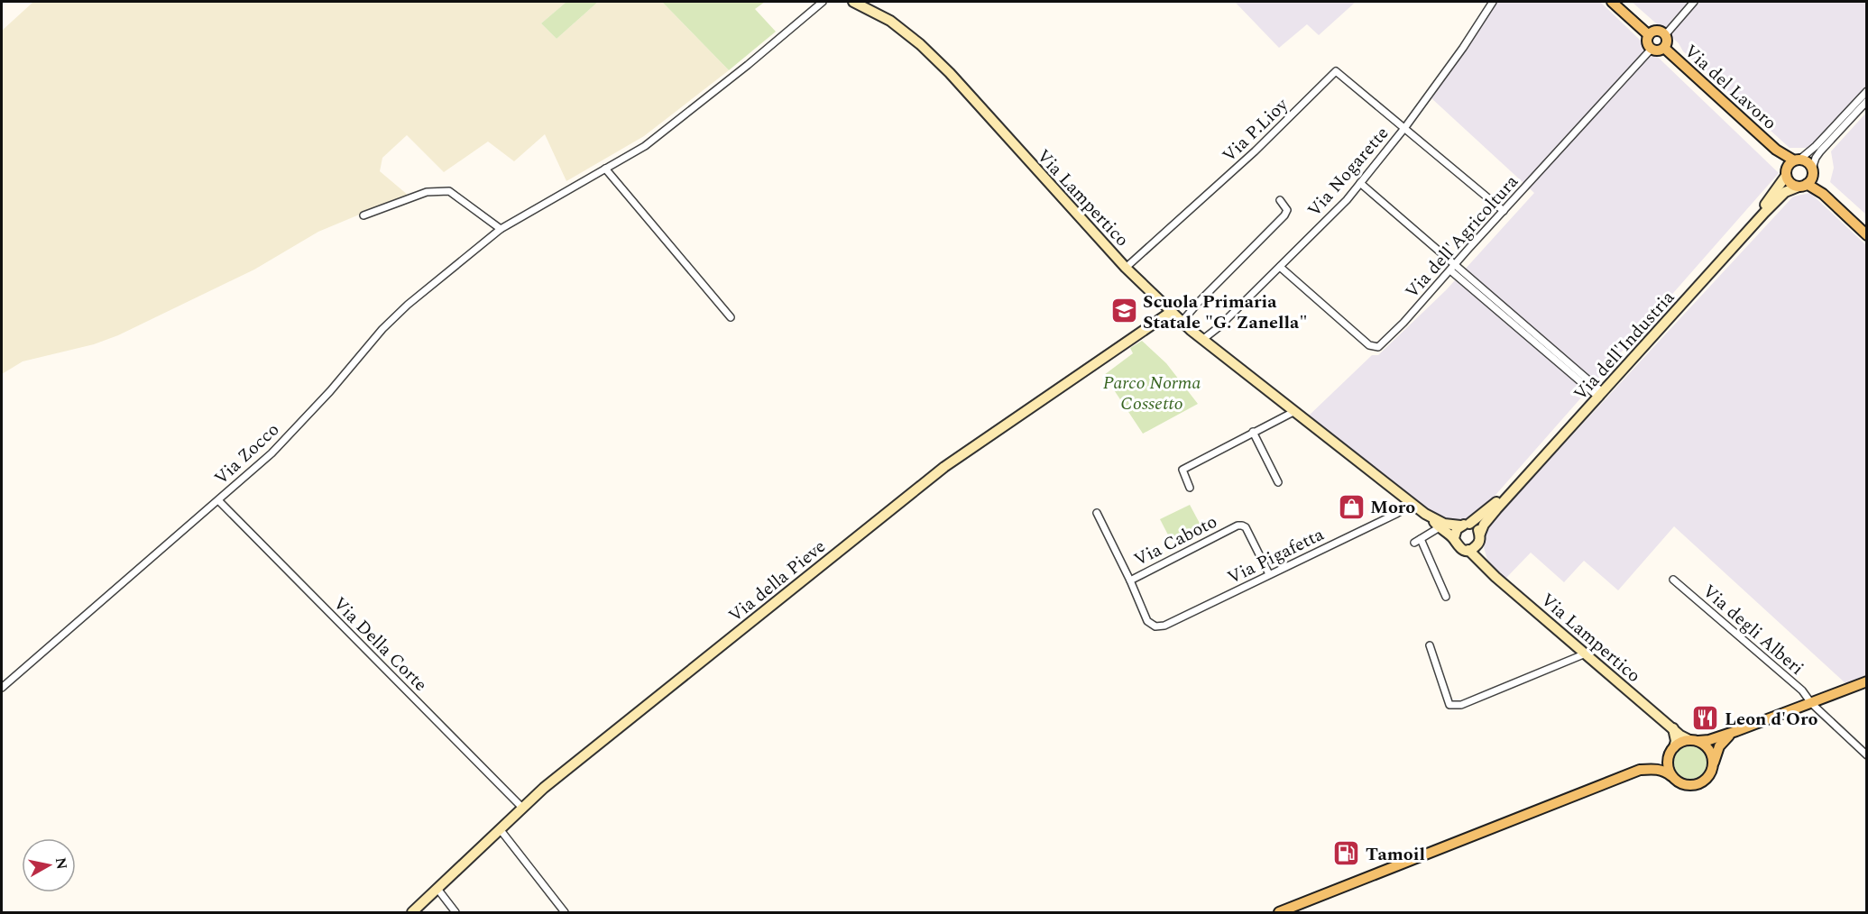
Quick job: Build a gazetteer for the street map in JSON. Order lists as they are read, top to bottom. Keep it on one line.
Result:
{"streets":{"main road":["Via del Lavoro","Via dell'Industria"],"street":["Via P.Lioy","Via Nogarette","Via Lampertico","Via dell'Agricoltura","Via Zocco","Via Caboto","Via Pigafetta","Via della Pieve","Via degli Alberi","Via Della Corte"]},"crossings":[["Via del Lavoro","Via dell'Agricoltura"],["Via del Lavoro","Via dell'Industria"],["Via P.Lioy","Via Nogarette"],["Via P.Lioy","Via Lampertico"],["Via Nogarette","Via Lampertico"],["Via Nogarette","Via dell'Agricoltura"],["Via Lampertico","Via dell'Industria"],["Via Lampertico","Via Pigafetta"],["Via Lampertico","Via della Pieve"],["Via Zocco","Via Della Corte"],["Via Caboto","Via Pigafetta"],["Via della Pieve","Via Della Corte"]],"parks":["Parco Norma Cossetto"],"places":{"school or university":["Scuola Primaria Statale \"G. Zanella\""],"shop":["Moro"],"restaurant":["Leon d'Oro"],"fuel station":["Tamoil"]},"north":"right"}
